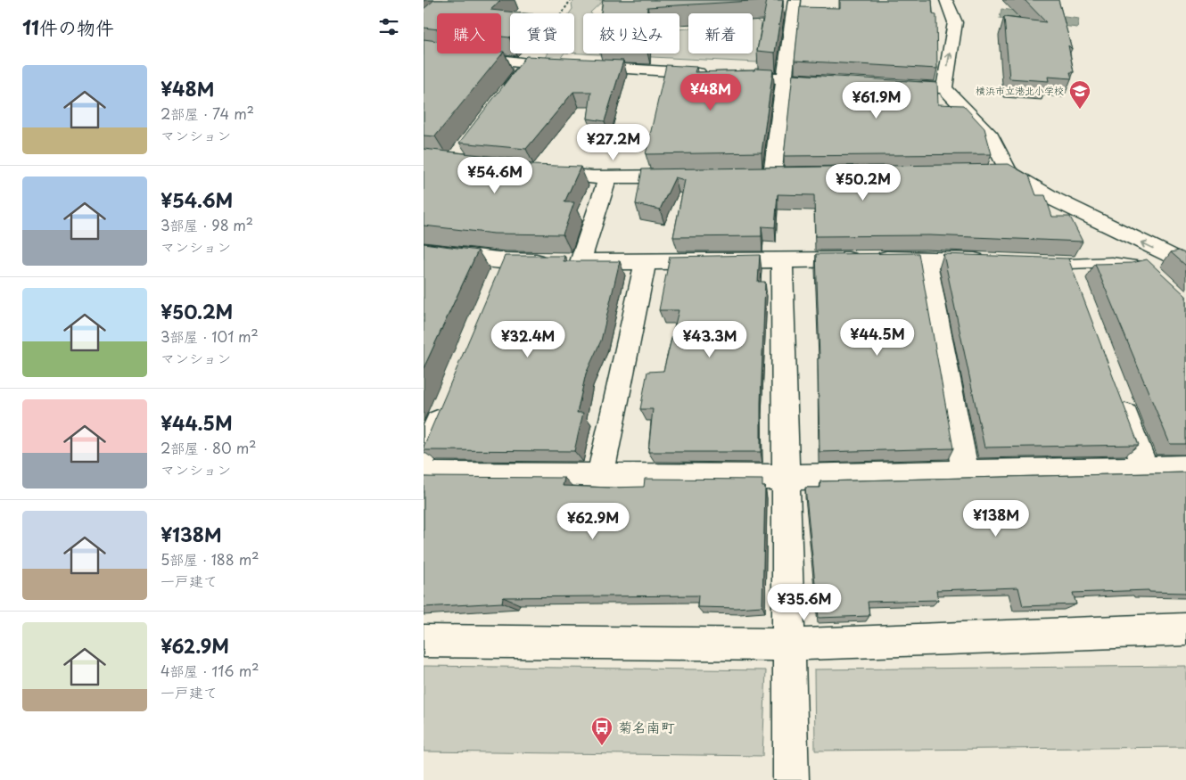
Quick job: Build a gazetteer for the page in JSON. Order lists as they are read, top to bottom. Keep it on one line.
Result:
{"places":{"school or university":["横浜市立港北小学校"],"bus stop":["菊名南町"]},"page":{"heading":"11件の物件","chip":["購入","賃貸","絞り込み","新着"],"list":[{"name":"¥48M","note":"2部屋 · 74 m² · マンション"},{"name":"¥54.6M","note":"3部屋 · 98 m² · マンション"},{"name":"¥50.2M","note":"3部屋 · 101 m² · マンション"},{"name":"¥44.5M","note":"2部屋 · 80 m² · マンション"},{"name":"¥138M","note":"5部屋 · 188 m² · 一戸建て"},{"name":"¥62.9M","note":"4部屋 · 116 m² · 一戸建て"}],"price":["¥48M","¥61.9M","¥27.2M","¥54.6M","¥50.2M","¥44.5M","¥32.4M","¥43.3M","¥138M","¥62.9M","¥35.6M"]}}
